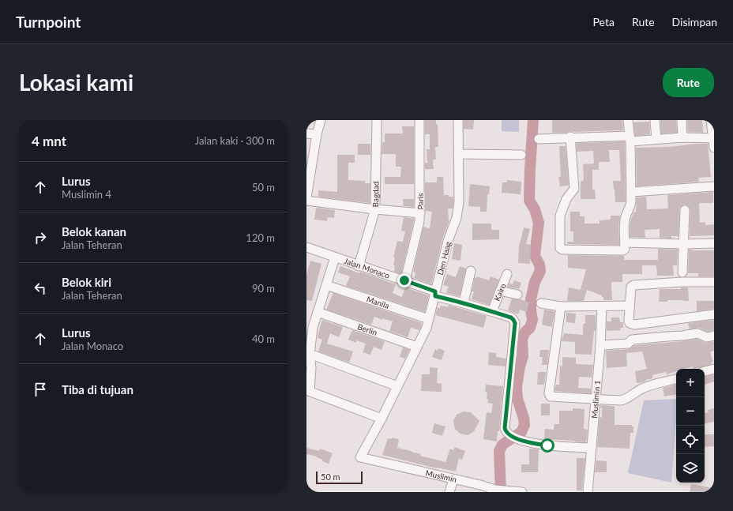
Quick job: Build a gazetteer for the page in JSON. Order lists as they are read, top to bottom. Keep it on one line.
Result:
{"streets":{"street":["Bagdad","Paris","Den Haag","Jalan Monaco","Kairo","Manila","Berlin","Muslimin 1","Muslimin"]},"crossings":[["Bagdad","Jalan Monaco"],["Paris","Jalan Monaco"],["Den Haag","Jalan Monaco"],["Den Haag","Manila"],["Den Haag","Berlin"],["Den Haag","Muslimin"],["Jalan Monaco","Kairo"],["Jalan Monaco","Muslimin 1"]],"scale_bar":"50 m","page":{"header":"Turnpoint","nav":["Peta","Rute","Disimpan"],"buttons":"Rute","title":"Lokasi kami","heading":["4 mnt","Jalan kaki · 300 m"],"list":[["Lurus","Muslimin 4","50 m"],["Belok kanan","Jalan Teheran","120 m"],["Belok kiri","Jalan Teheran","90 m"],["Lurus","Jalan Monaco","40 m"],"Tiba di tujuan"],"map_buttons":["+","−"],"scale":"50 m"}}
